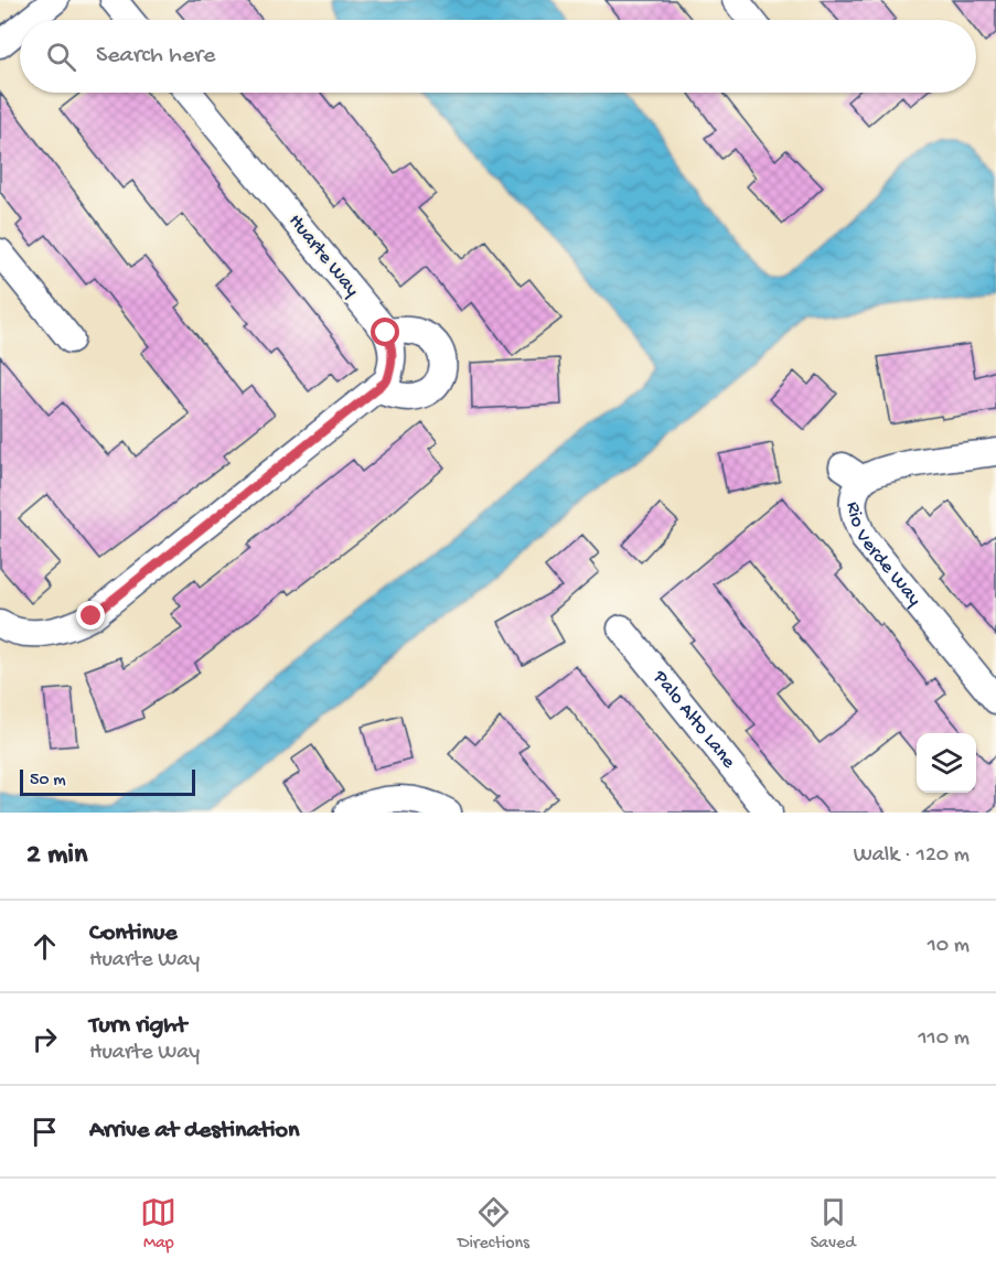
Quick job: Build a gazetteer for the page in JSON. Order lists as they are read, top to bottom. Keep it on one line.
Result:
{"streets":{"street":["Huarte Way","Rio Verde Way","Palo Alto Lane"]},"scale_bar":"50 m","page":{"search":"Search here","scale":"50 m","heading":["2 min","Walk · 120 m"],"list":[["Continue","Huarte Way","10 m"],["Turn right","Huarte Way","110 m"],"Arrive at destination"],"nav":["Map","Directions","Saved"]}}
